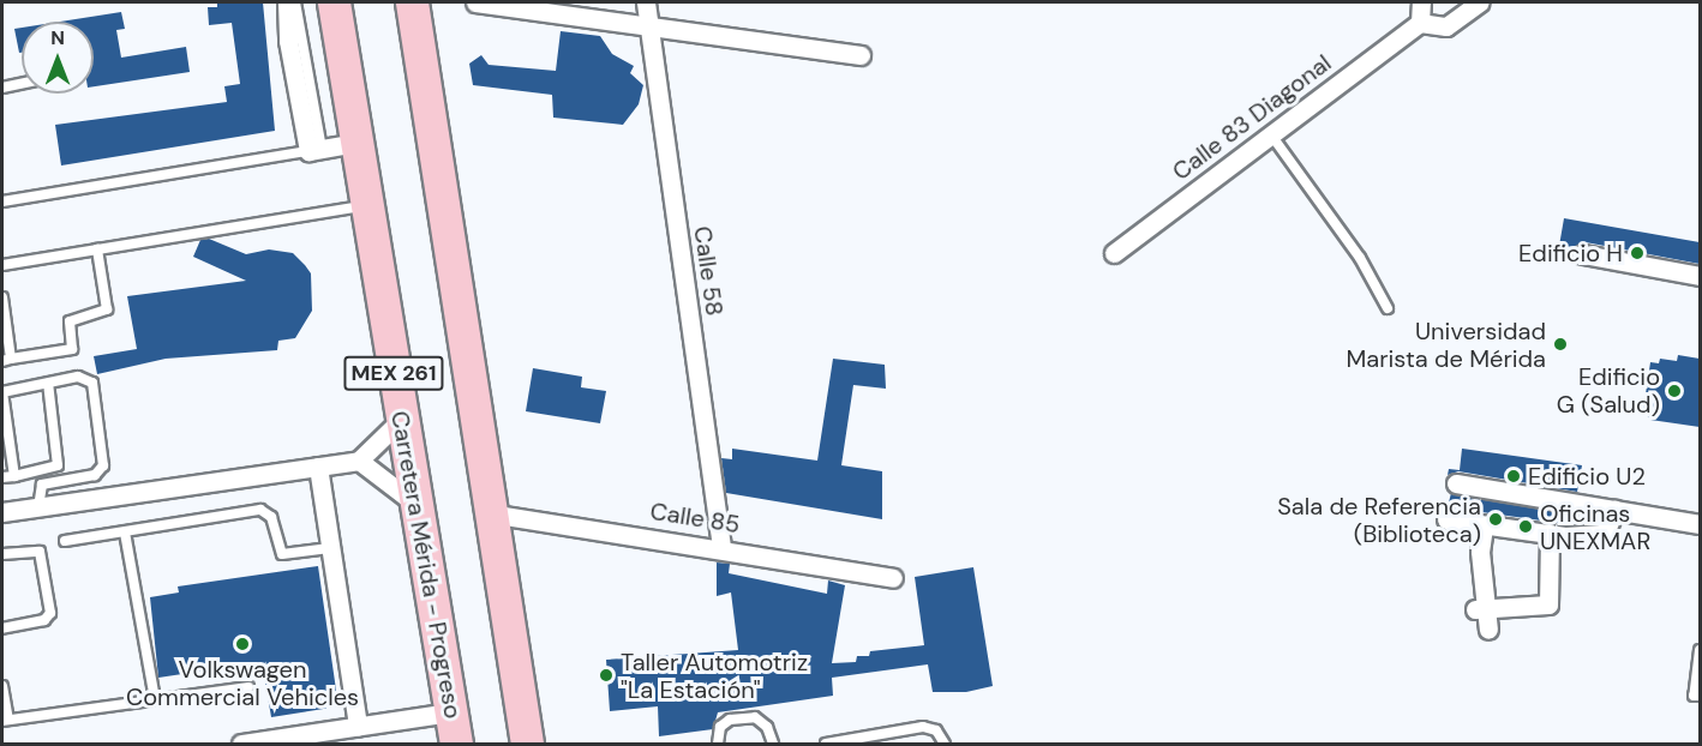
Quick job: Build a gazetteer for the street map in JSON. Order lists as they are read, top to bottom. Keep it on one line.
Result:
{"streets":{"highway":["MEX 261","Carretera Mérida - Progreso"],"street":["Calle 83 Diagonal","Calle 58","Calle 85"]},"crossings":[["Calle 58","Calle 85"],["MEX 261","Calle 85"]],"places":["Edificio H","Universidad Marista de Mérida","Edificio G (Salud)","Edificio U2","Sala de Referencia (Biblioteca)","Oficinas UNEXMAR","Volkswagen Commercial Vehicles","Taller Automotriz \"La Estación\""],"north":"top"}
